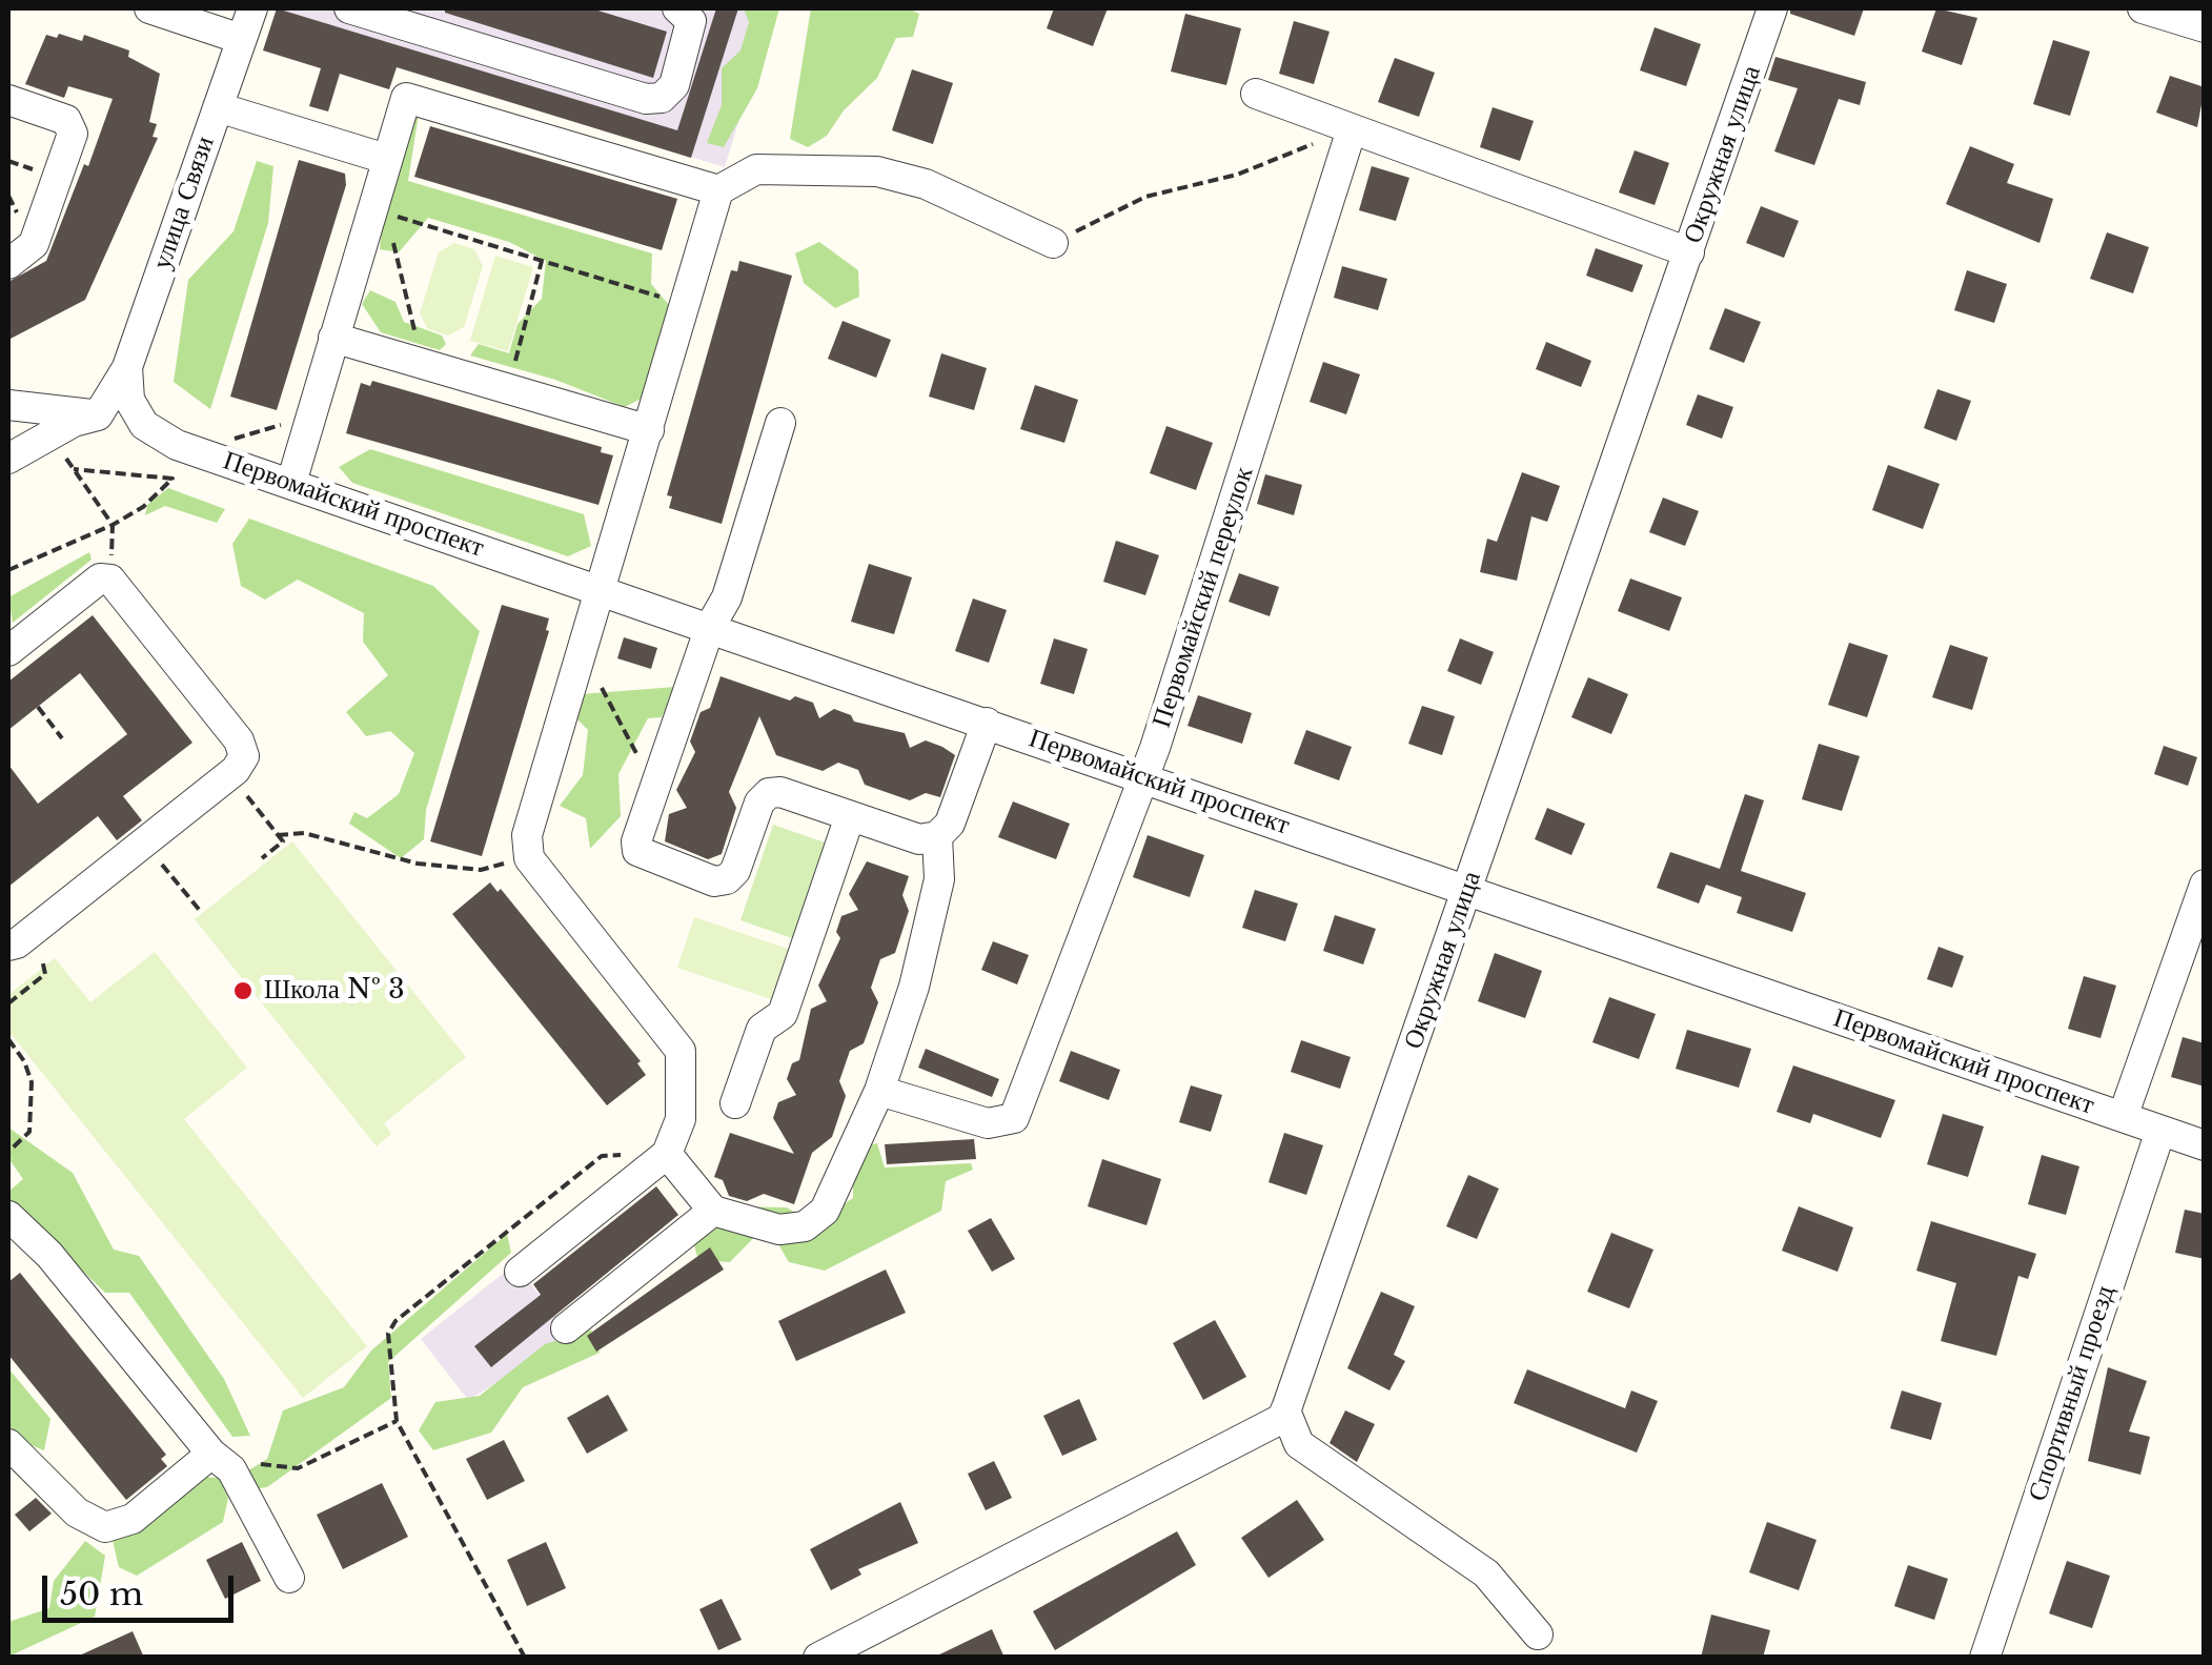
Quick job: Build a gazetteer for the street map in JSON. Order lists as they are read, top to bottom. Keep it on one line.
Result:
{"streets":{"street":["Окружная улица","улица Связи","Первомайский проспект","Первомайский переулок","Спортивный проезд"]},"crossings":[["Окружная улица","Первомайский проспект"],["улица Связи","Первомайский проспект"],["Первомайский проспект","Первомайский переулок"],["Первомайский проспект","Спортивный проезд"]],"places":["Школа № 3"],"scale_bar":"50 m"}
